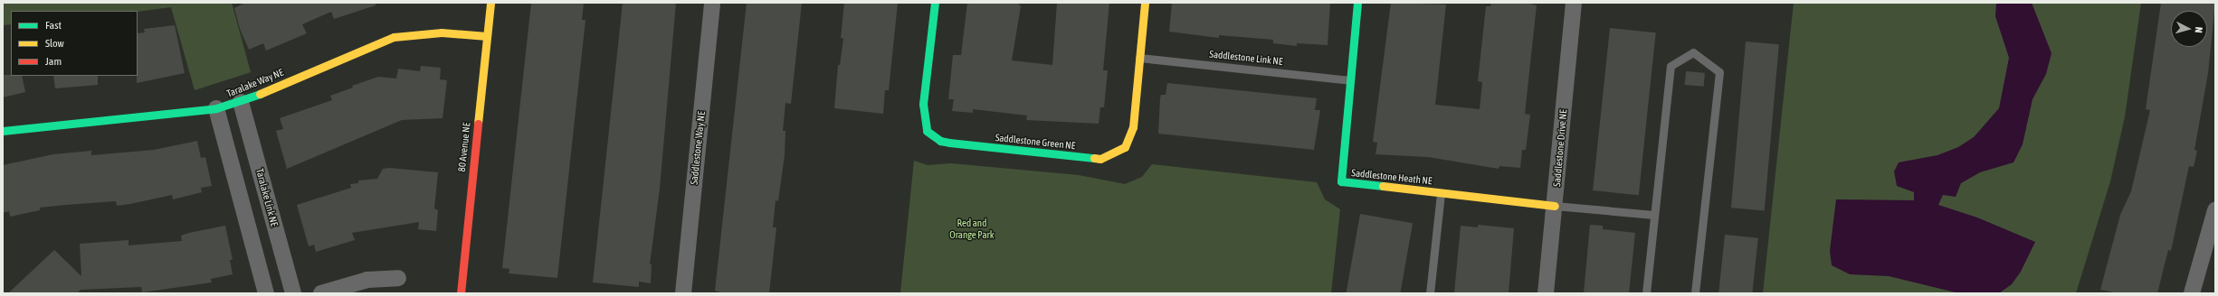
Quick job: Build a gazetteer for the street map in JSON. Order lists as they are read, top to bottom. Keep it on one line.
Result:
{"streets":{"street":["Taralake Way NE","Saddlestone Green NE","80 Avenue NE","Saddlestone Way NE","Saddlestone Drive NE","Saddlestone Heath NE","Taralake Link NE"],"lane":["Saddlestone Link NE"]},"crossings":[["Saddlestone Link NE","Saddlestone Green NE"],["Saddlestone Link NE","Saddlestone Heath NE"],["Taralake Way NE","80 Avenue NE"],["Taralake Way NE","Taralake Link NE"],["Saddlestone Drive NE","Saddlestone Heath NE"]],"parks":["Red and Orange Park"],"legend":["Fast","Slow","Jam"],"north":"right"}
